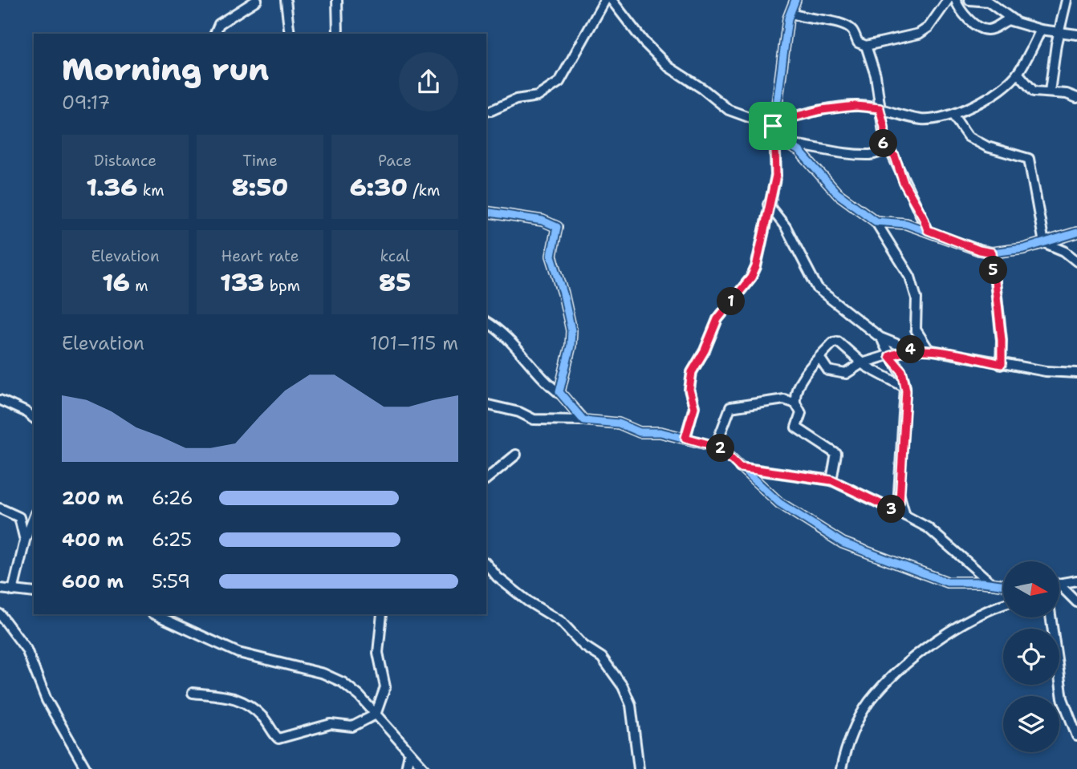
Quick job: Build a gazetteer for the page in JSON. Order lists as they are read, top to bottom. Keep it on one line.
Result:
{"north":"right","page":{"heading":["Morning run","09:17"],"pins":["6","5","1","4","2","3"],"stats":[["Distance","1.36 km"],["Time","8:50"],["Pace","6:30 /km"],["Elevation","16 m"],["Heart rate","133 bpm"],["kcal","85"]],"chart":["Elevation","101–115 m"],"list":[{"name":"200 m","note":"6:26"},{"name":"400 m","note":"6:25"},{"name":"600 m","note":"5:59"}]}}
